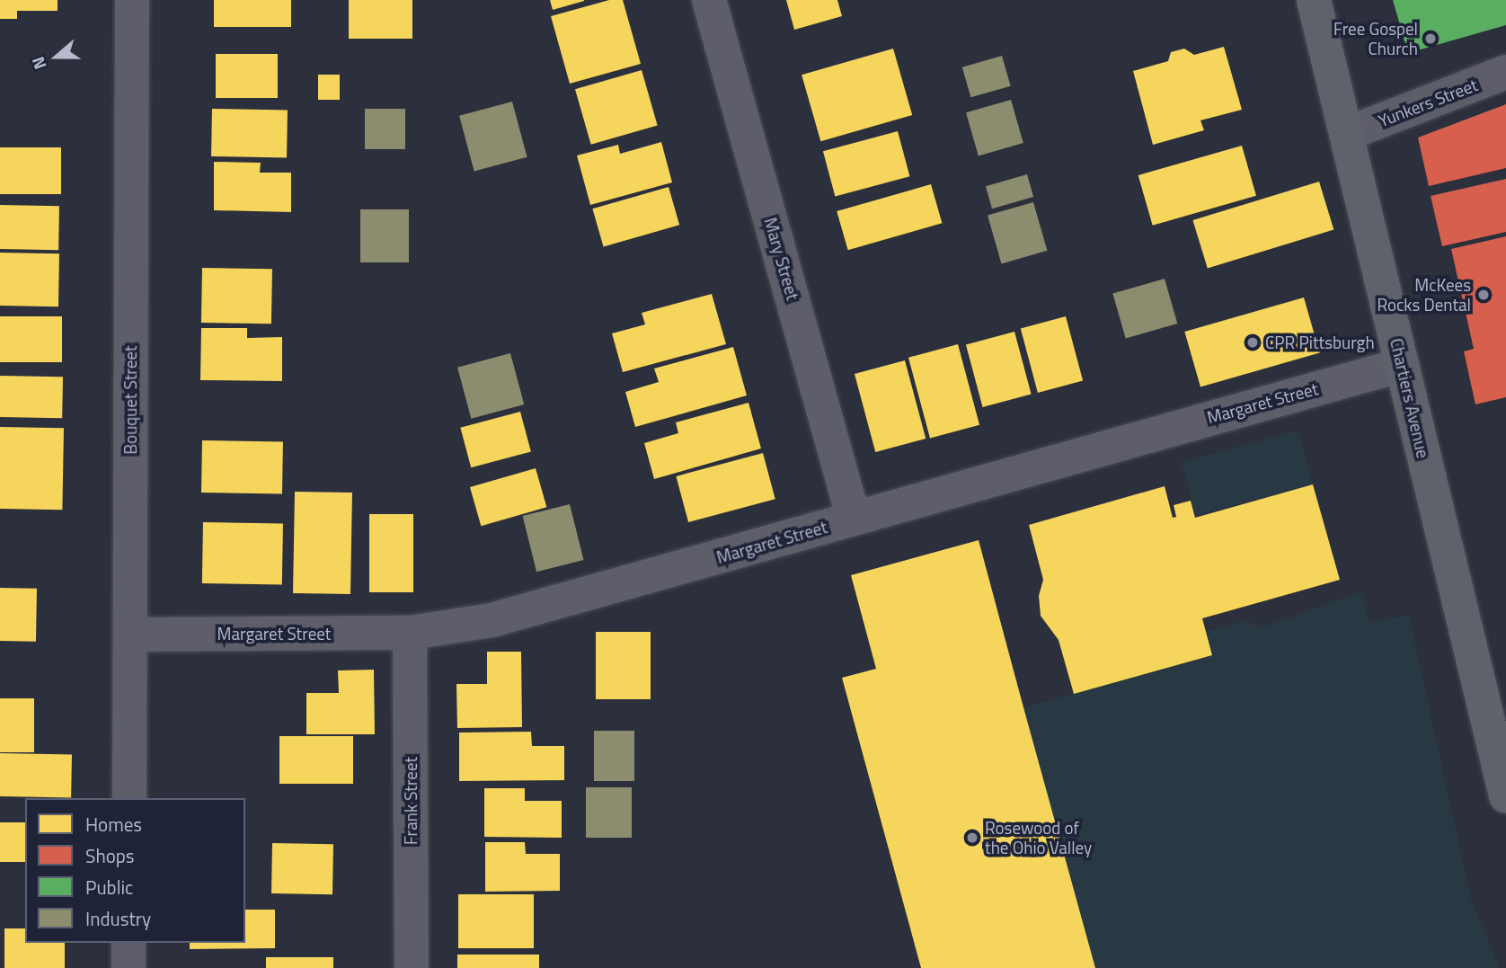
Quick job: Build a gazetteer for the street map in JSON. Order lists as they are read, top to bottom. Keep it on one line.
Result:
{"streets":{"main road":["Chartiers Avenue"],"street":["Yunkers Street","Mary Street","Bouquet Street","Margaret Street","Frank Street"]},"crossings":[["Yunkers Street","Chartiers Avenue"],["Mary Street","Margaret Street"],["Chartiers Avenue","Margaret Street"],["Bouquet Street","Margaret Street"],["Margaret Street","Frank Street"]],"places":["Free Gospel Church","McKees Rocks Dental","CPR Pittsburgh","Rosewood of the Ohio Valley"],"legend":["Homes","Shops","Public","Industry"],"north":"left"}
